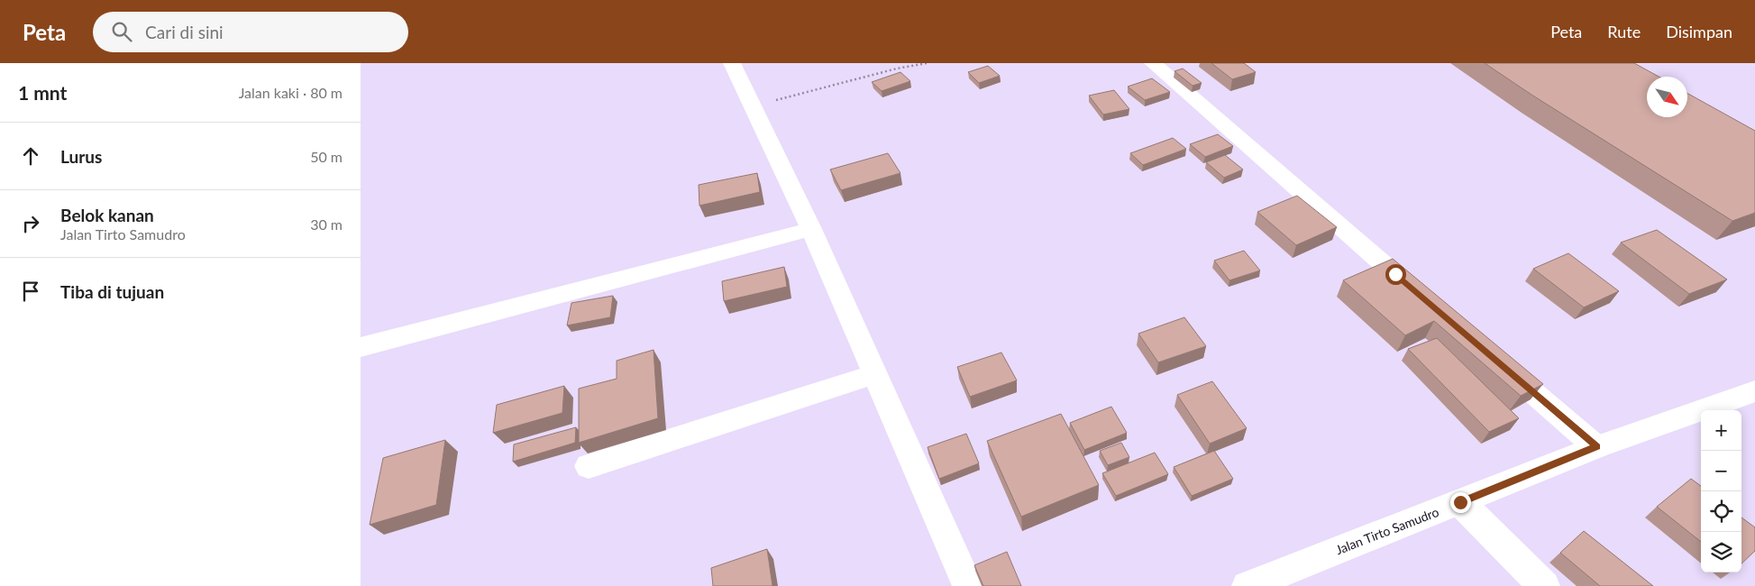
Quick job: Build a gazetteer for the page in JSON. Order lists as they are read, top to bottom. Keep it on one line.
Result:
{"streets":{"street":["Jalan Tirto Samudro"]},"north":"bottom right","page":{"header":"Peta","search":"Cari di sini","nav":["Peta","Rute","Disimpan"],"heading":["1 mnt","Jalan kaki · 80 m"],"list":[["Lurus","50 m"],["Belok kanan","Jalan Tirto Samudro","30 m"],"Tiba di tujuan"],"map_buttons":["+","−"]}}
